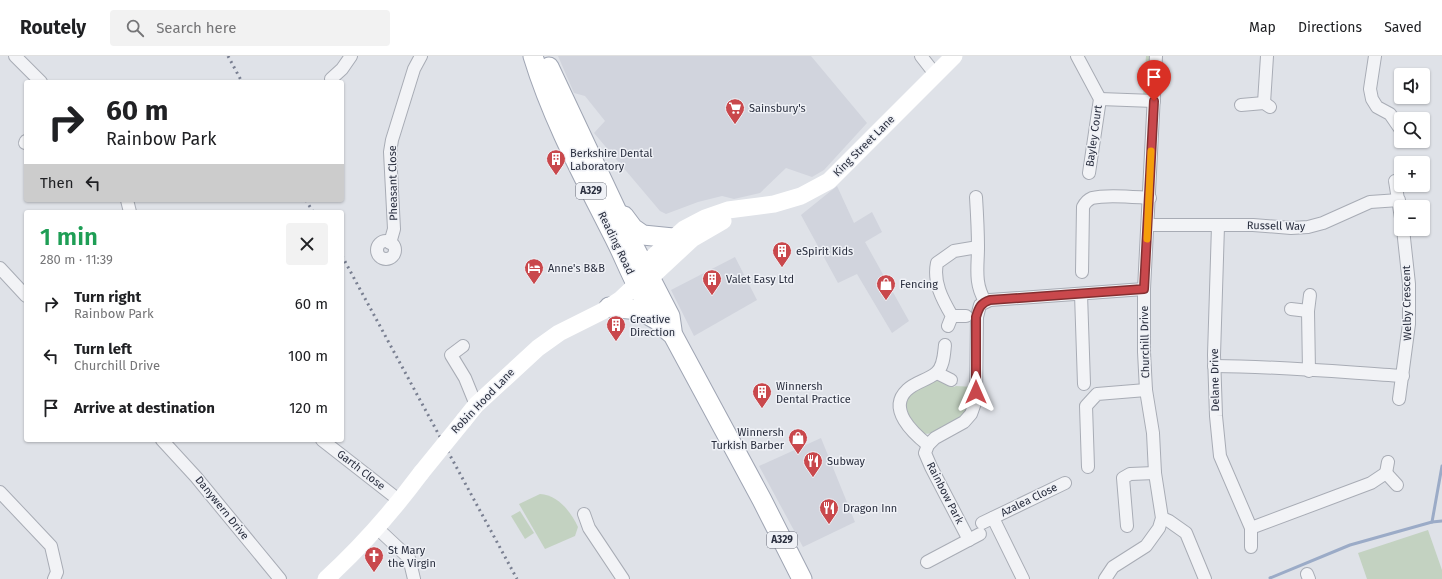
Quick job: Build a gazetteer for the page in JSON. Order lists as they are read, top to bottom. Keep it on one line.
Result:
{"streets":{"main road":["King Street Lane","A329","Reading Road","Robin Hood Lane"],"street":["Bayley Court","Pheasant Close","Russell Way","Welby Crescent","Churchill Drive","Delane Drive","Garth Close","Rainbow Park","Azalea Close","Danywern Drive"]},"crossings":[["Bayley Court","Churchill Drive"],["King Street Lane","Reading Road"],["King Street Lane","Robin Hood Lane"],["Russell Way","Churchill Drive"],["Russell Way","Delane Drive"],["Reading Road","Robin Hood Lane"],["Robin Hood Lane","Garth Close"]],"places":{"supermarket":["Sainsbury's"],"building":["Berkshire Dental Laboratory","eSpirit Kids","Valet Easy Ltd","Creative Direction","Winnersh Dental Practice"],"hotel":["Anne's B&B"],"shop":["Fencing","Winnersh Turkish Barber"],"restaurant":["Subway","Dragon Inn"],"church":["St Mary the Virgin"]},"page":{"header":"Routely","search":"Search here","nav":["Map","Directions","Saved"],"map_buttons":["+","−"],"turn":["60 m","Rainbow Park"],"then":"Then","heading":["1 min","280 m · 11:39"],"list":[{"name":"Turn right","note":"Rainbow Park","value":"60 m"},{"name":"Turn left","note":"Churchill Drive","value":"100 m"},{"name":"Arrive at destination","value":"120 m"}]}}
